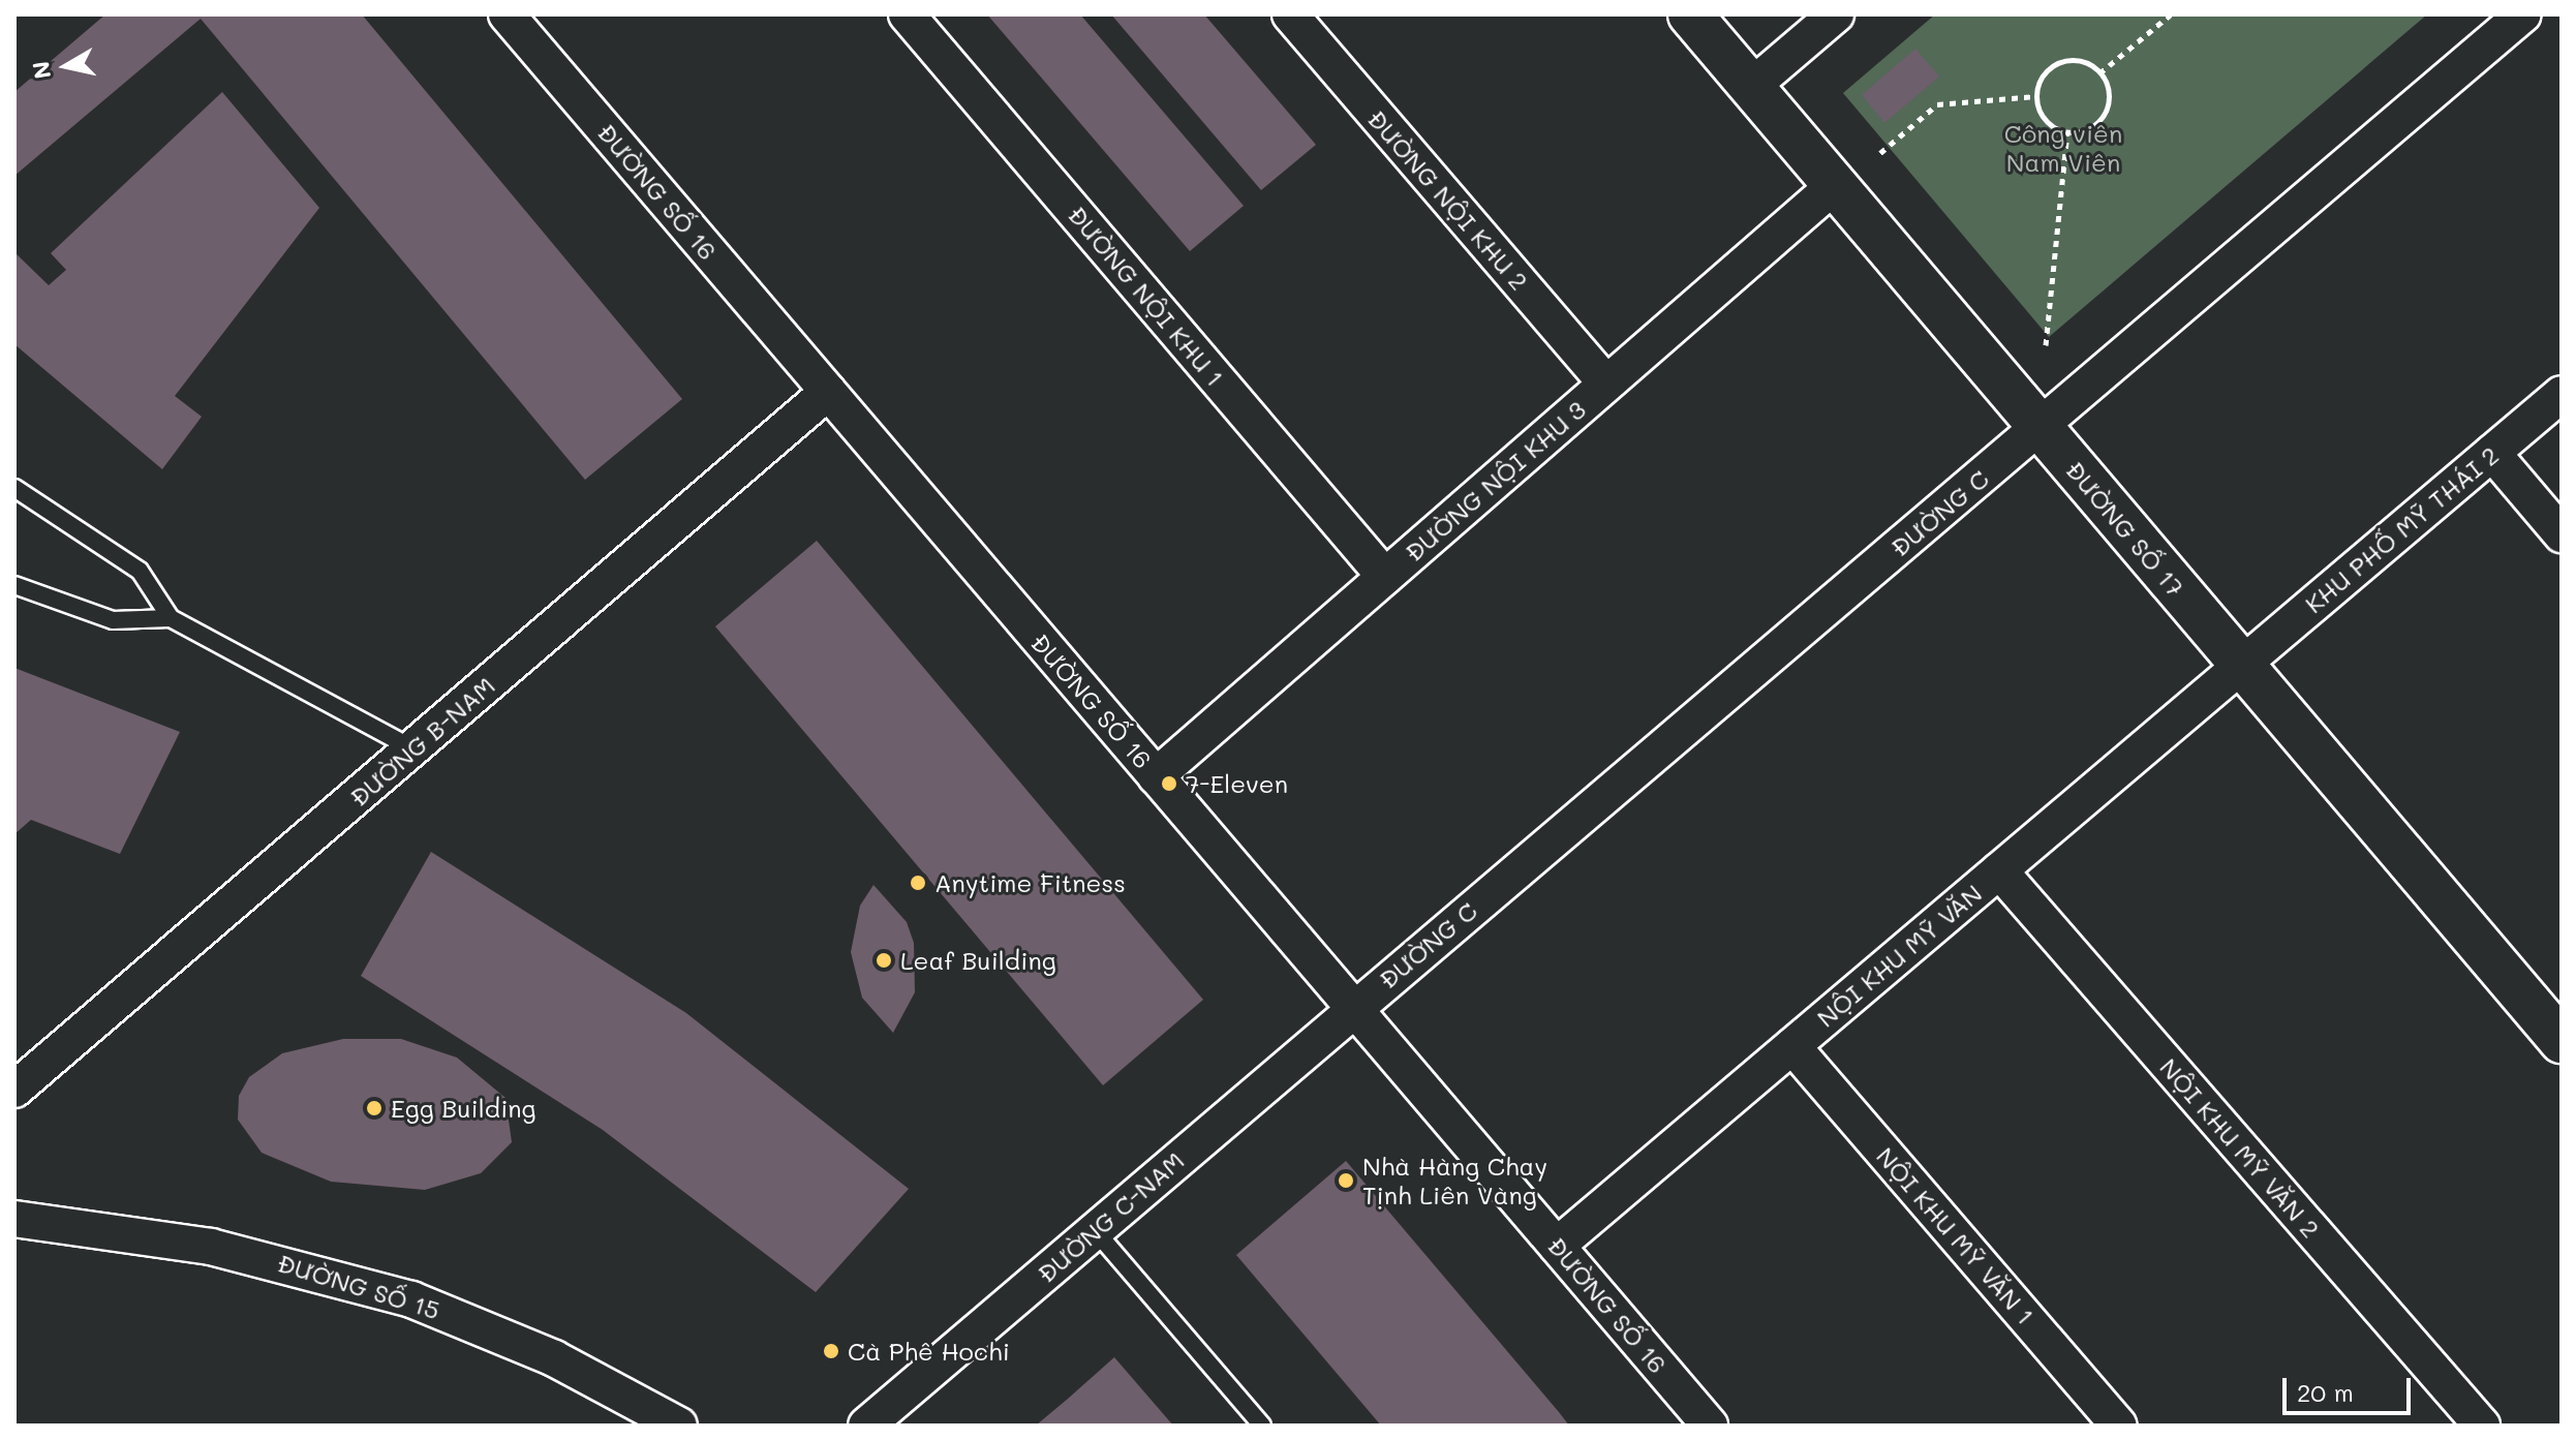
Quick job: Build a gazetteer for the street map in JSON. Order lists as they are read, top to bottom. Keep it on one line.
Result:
{"streets":{"street":["ĐƯỜNG SỐ 16","ĐƯỜNG NỘI KHU 2","ĐƯỜNG NỘI KHU 1","ĐƯỜNG NỘI KHU 3","ĐƯỜNG C","ĐƯỜNG SỐ 17","KHU PHỐ MỸ THÁI 2","ĐƯỜNG B-NAM","NỘI KHU MỸ VĂN","NỘI KHU MỸ VĂN 2","ĐƯỜNG C-NAM","NỘI KHU MỸ VĂN 1","ĐƯỜNG SỐ 15"]},"crossings":[["ĐƯỜNG SỐ 16","ĐƯỜNG NỘI KHU 3"],["ĐƯỜNG SỐ 16","ĐƯỜNG C"],["ĐƯỜNG SỐ 16","ĐƯỜNG B-NAM"],["ĐƯỜNG SỐ 16","NỘI KHU MỸ VĂN"],["ĐƯỜNG SỐ 16","ĐƯỜNG C-NAM"],["ĐƯỜNG NỘI KHU 2","ĐƯỜNG NỘI KHU 3"],["ĐƯỜNG NỘI KHU 1","ĐƯỜNG NỘI KHU 3"],["ĐƯỜNG NỘI KHU 3","ĐƯỜNG SỐ 17"],["ĐƯỜNG C","ĐƯỜNG SỐ 17"],["ĐƯỜNG C","ĐƯỜNG C-NAM"],["ĐƯỜNG SỐ 17","KHU PHỐ MỸ THÁI 2"],["ĐƯỜNG SỐ 17","NỘI KHU MỸ VĂN"],["KHU PHỐ MỸ THÁI 2","NỘI KHU MỸ VĂN"],["NỘI KHU MỸ VĂN","NỘI KHU MỸ VĂN 2"],["NỘI KHU MỸ VĂN","NỘI KHU MỸ VĂN 1"]],"parks":["Công viên Nam Viên"],"places":["7-Eleven","Anytime Fitness","Leaf Building","Egg Building","Nhà Hàng Chay Tịnh Liên Vàng","Cà Phê Hochi"],"scale_bar":"20 m","north":"left"}
